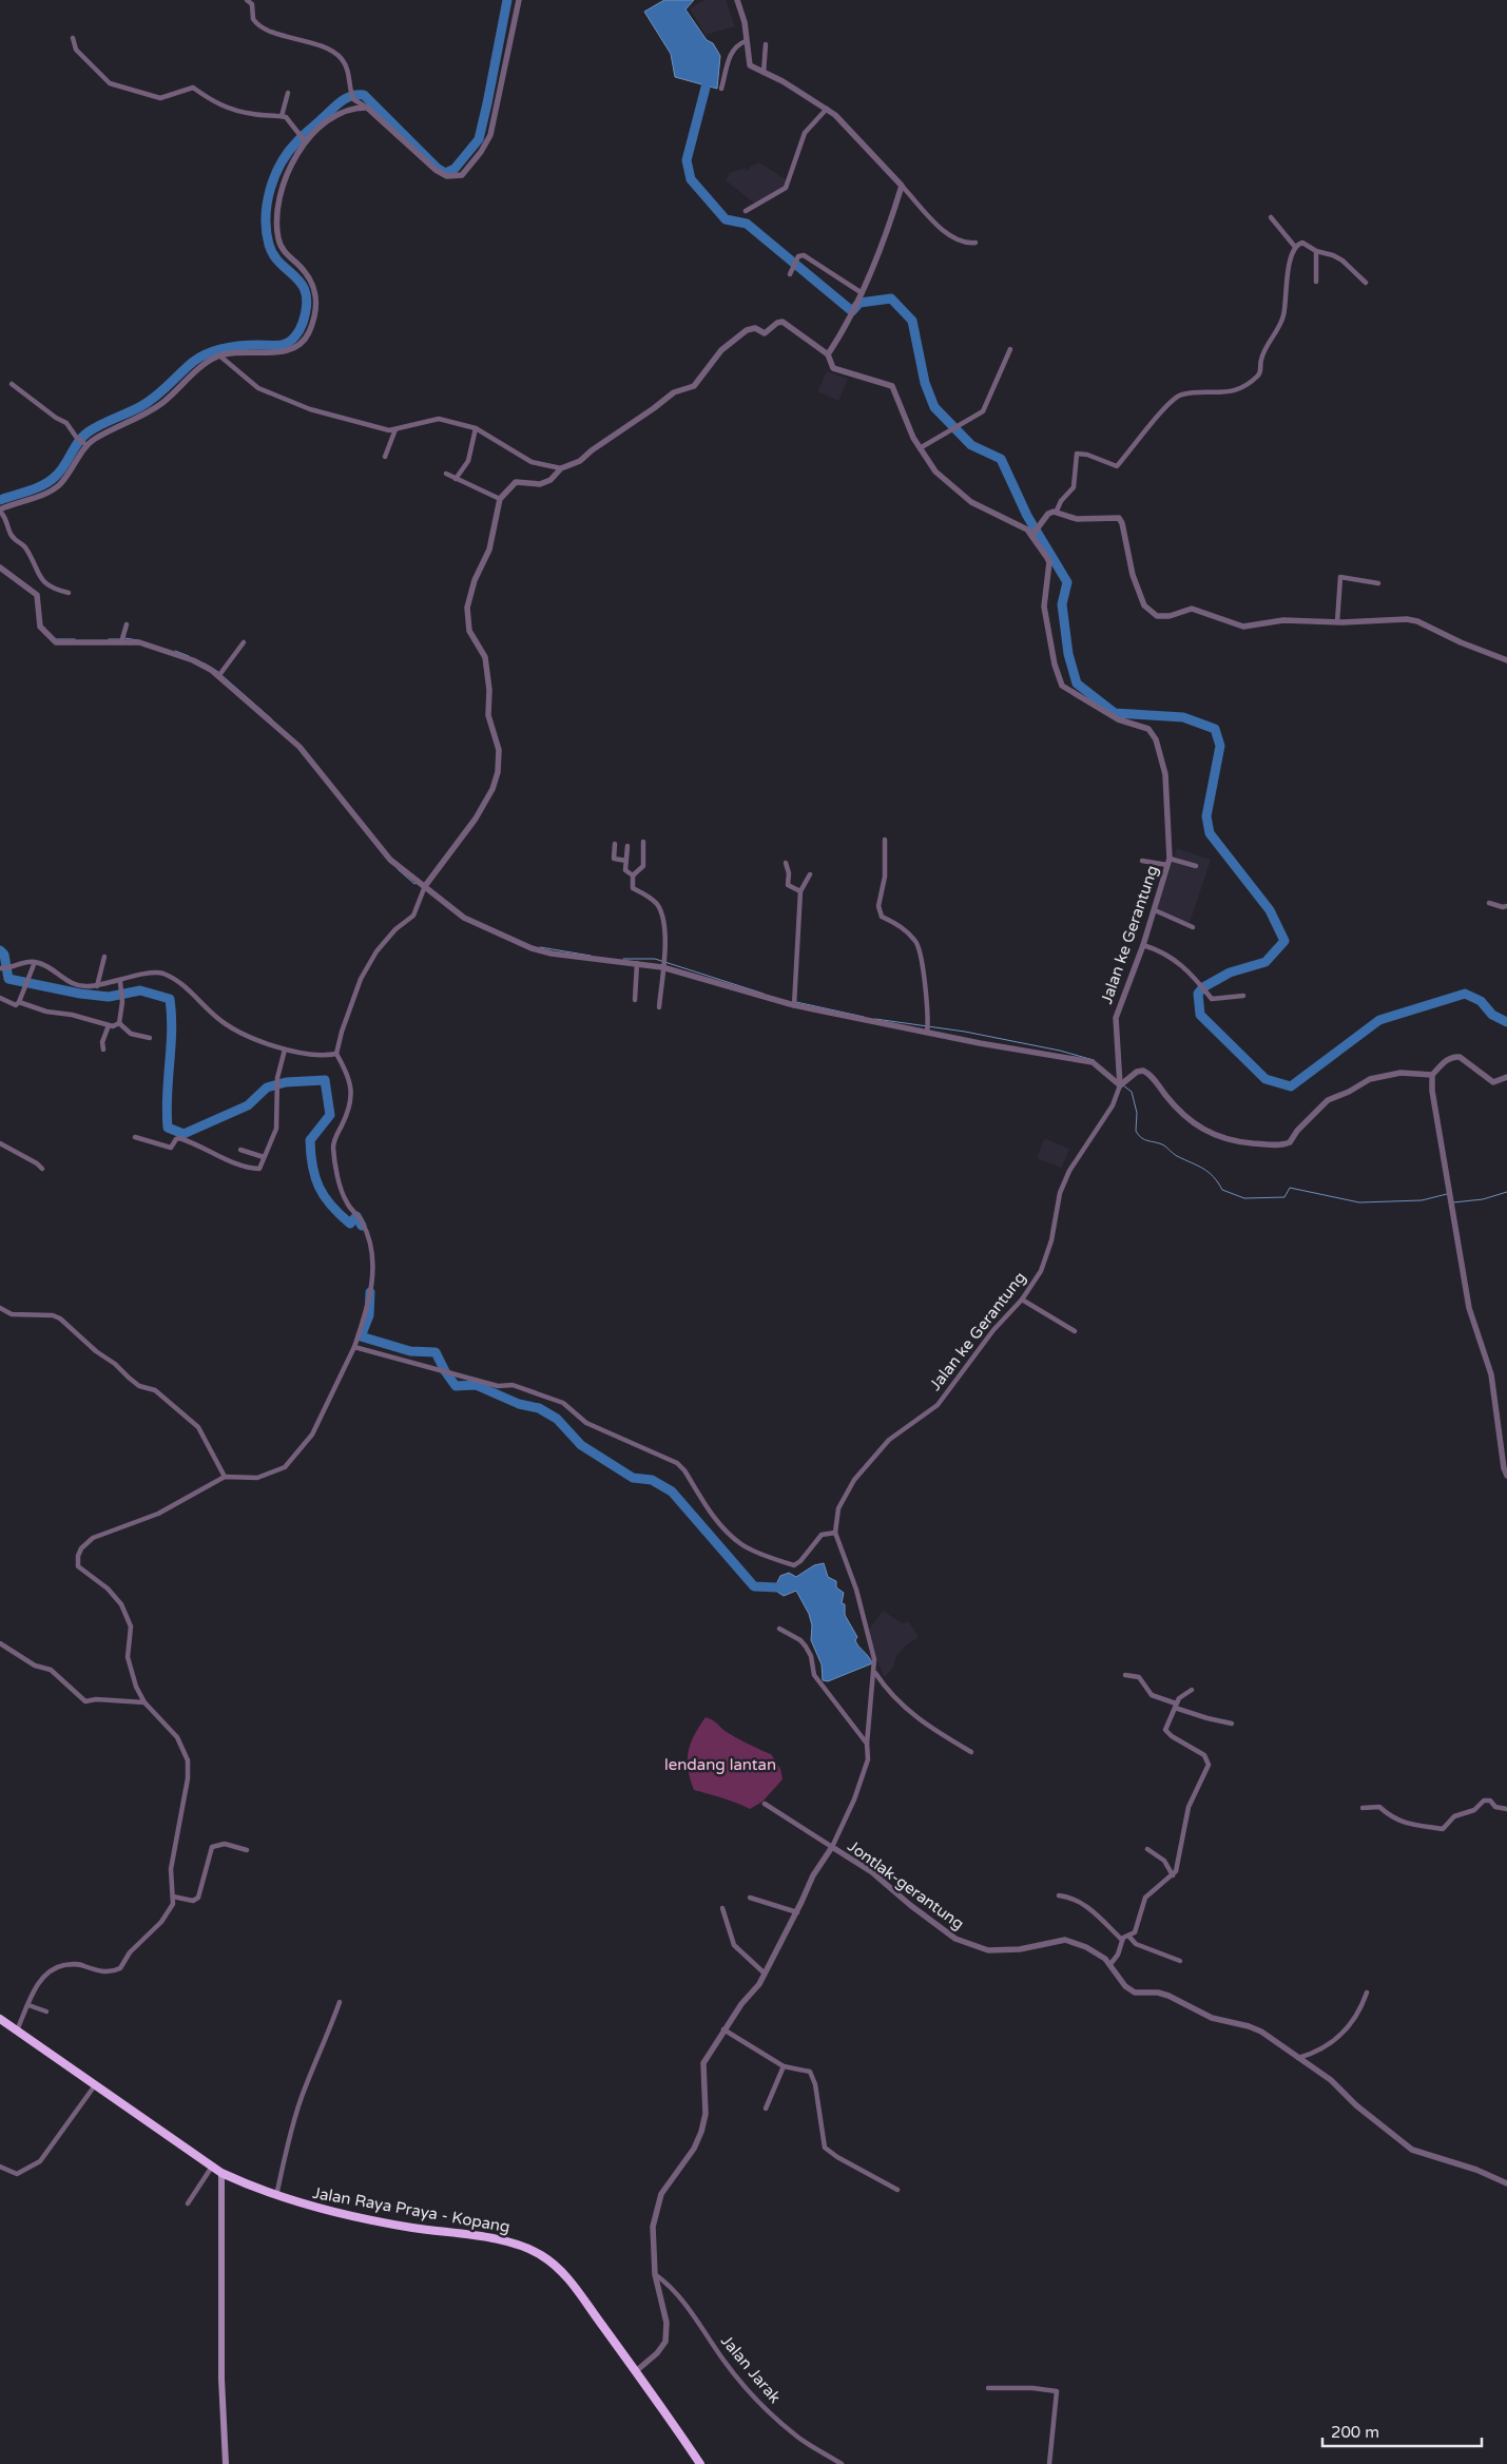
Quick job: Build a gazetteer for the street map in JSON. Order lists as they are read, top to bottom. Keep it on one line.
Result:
{"streets":{"highway":["Jalan Raya Praya - Kopang"],"street":["Jalan ke Gerantung","Jontlak-gerantung","Jalan Jarak"]},"crossings":[["Jontlak-gerantung","Jalan Raya Praya - Kopang"],["Jontlak-gerantung","Jalan Jarak"]],"parks":["lendang lantan"],"scale_bar":"200 m"}
